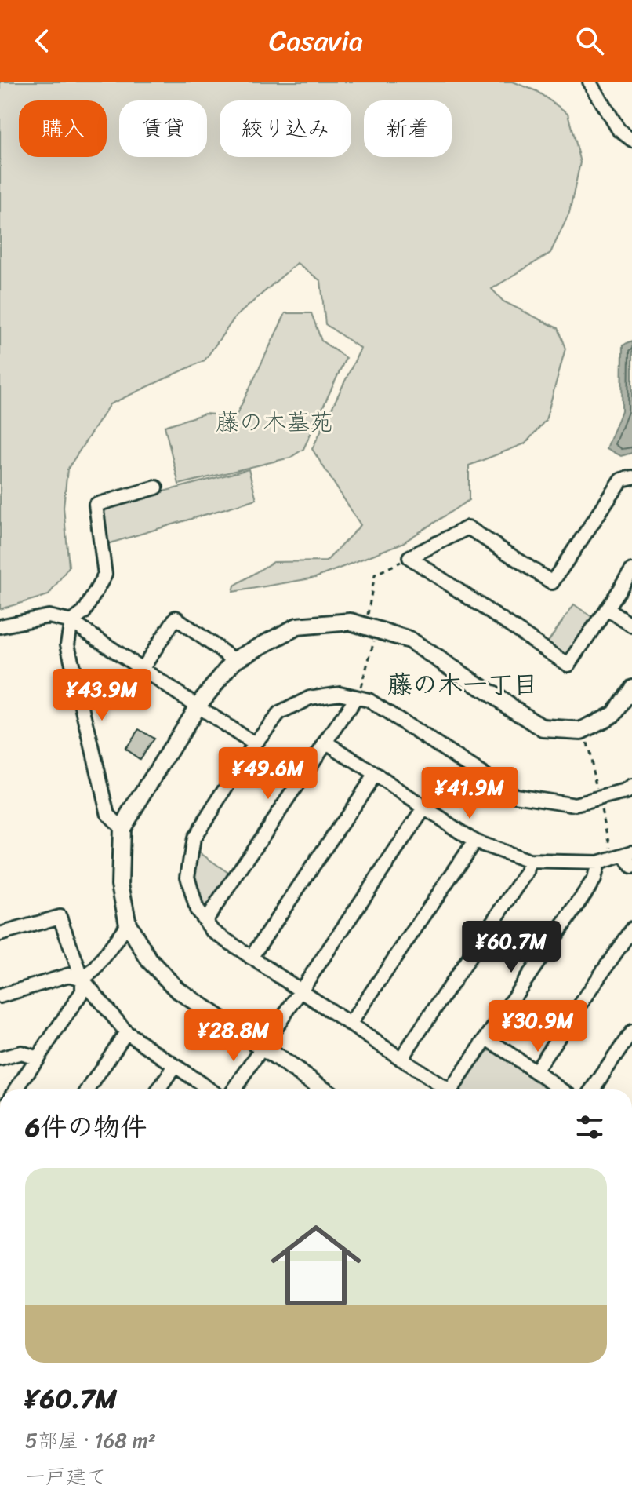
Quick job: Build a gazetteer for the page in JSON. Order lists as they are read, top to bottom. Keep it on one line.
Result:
{"districts":["藤の木一丁目"],"parks":["藤の木墓苑"],"page":{"header":"Casavia","chip":["購入","賃貸","絞り込み","新着"],"price":["¥43.9M","¥49.6M","¥41.9M","¥60.7M","¥30.9M","¥28.8M"],"heading":"6件の物件","list":[{"name":"¥60.7M","note":"5部屋 · 168 m² · 一戸建て"}]}}
